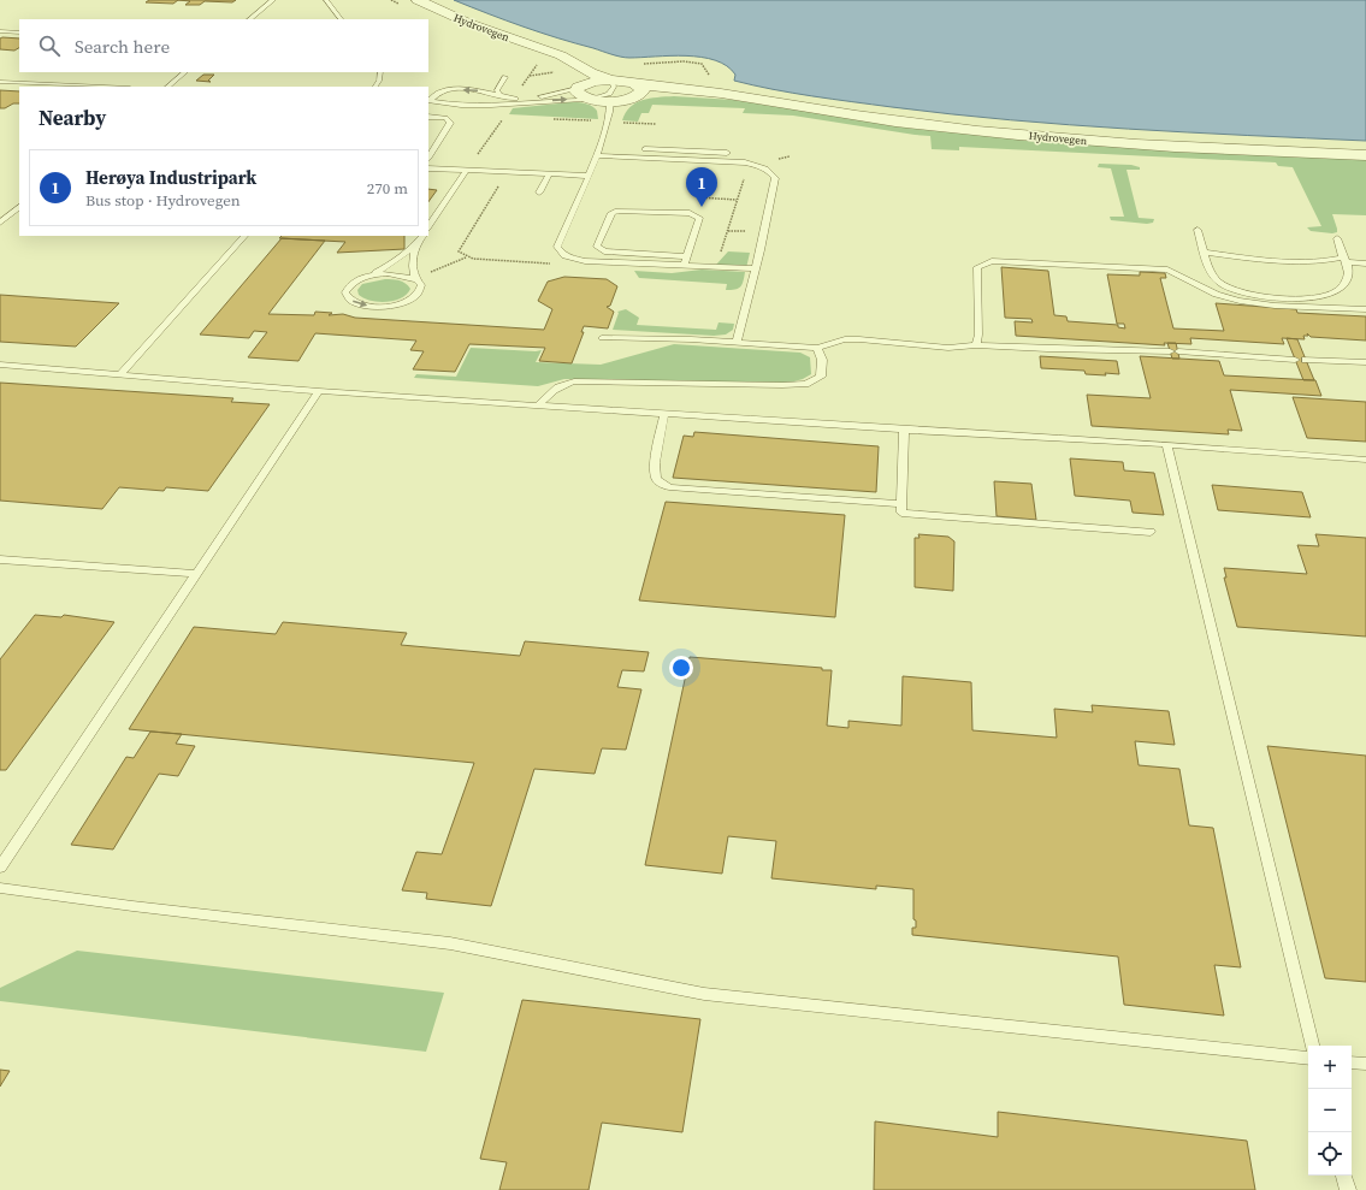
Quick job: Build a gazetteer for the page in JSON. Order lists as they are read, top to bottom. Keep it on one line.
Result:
{"streets":{"street":["Hydrovegen"]},"page":{"search":"Search here","heading":"Nearby","list":[{"mark":"1","name":"Herøya Industripark","note":"Bus stop · Hydrovegen","value":"270 m"}],"pins":"1","map_buttons":["+","−"]}}
